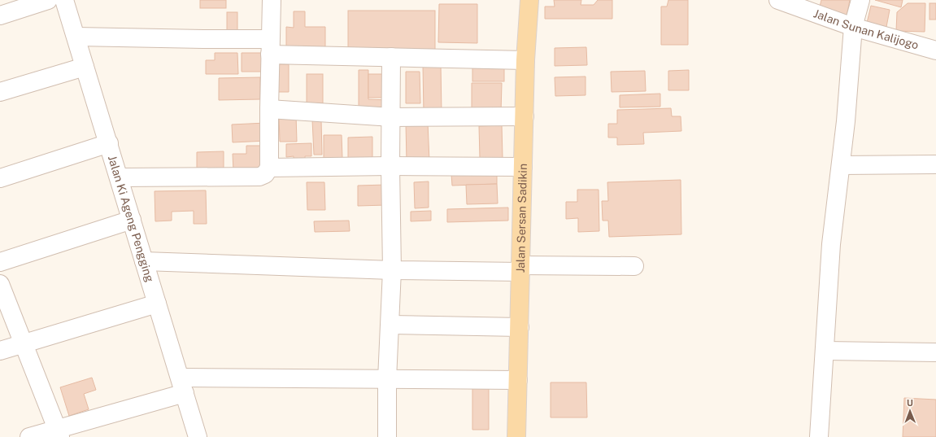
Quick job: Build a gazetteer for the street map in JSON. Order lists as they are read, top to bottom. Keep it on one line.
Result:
{"streets":{"main road":["Jalan Sersan Sadikin"],"street":["Jalan Sunan Kalijogo","Jalan Ki Ageng Pengging"]},"north":"top"}
